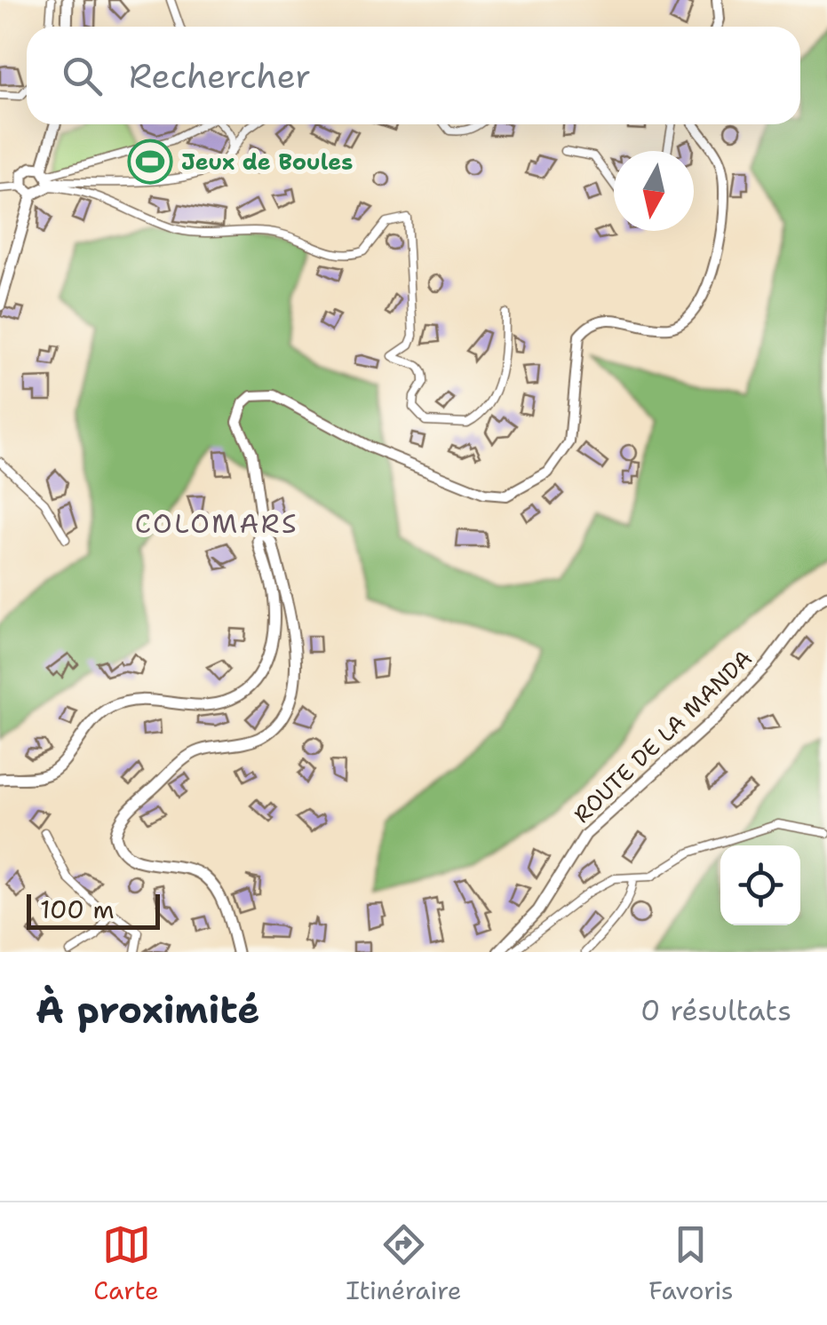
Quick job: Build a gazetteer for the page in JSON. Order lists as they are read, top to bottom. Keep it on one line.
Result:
{"streets":{"main road":["ROUTE DE LA MANDA"]},"districts":["COLOMARS"],"places":{"sports":["Jeux de Boules"]},"scale_bar":"100 m","north":"bottom","page":{"search":"Rechercher","scale":"100 m","heading":["À proximité","0 résultats"],"nav":["Carte","Itinéraire","Favoris"]}}
